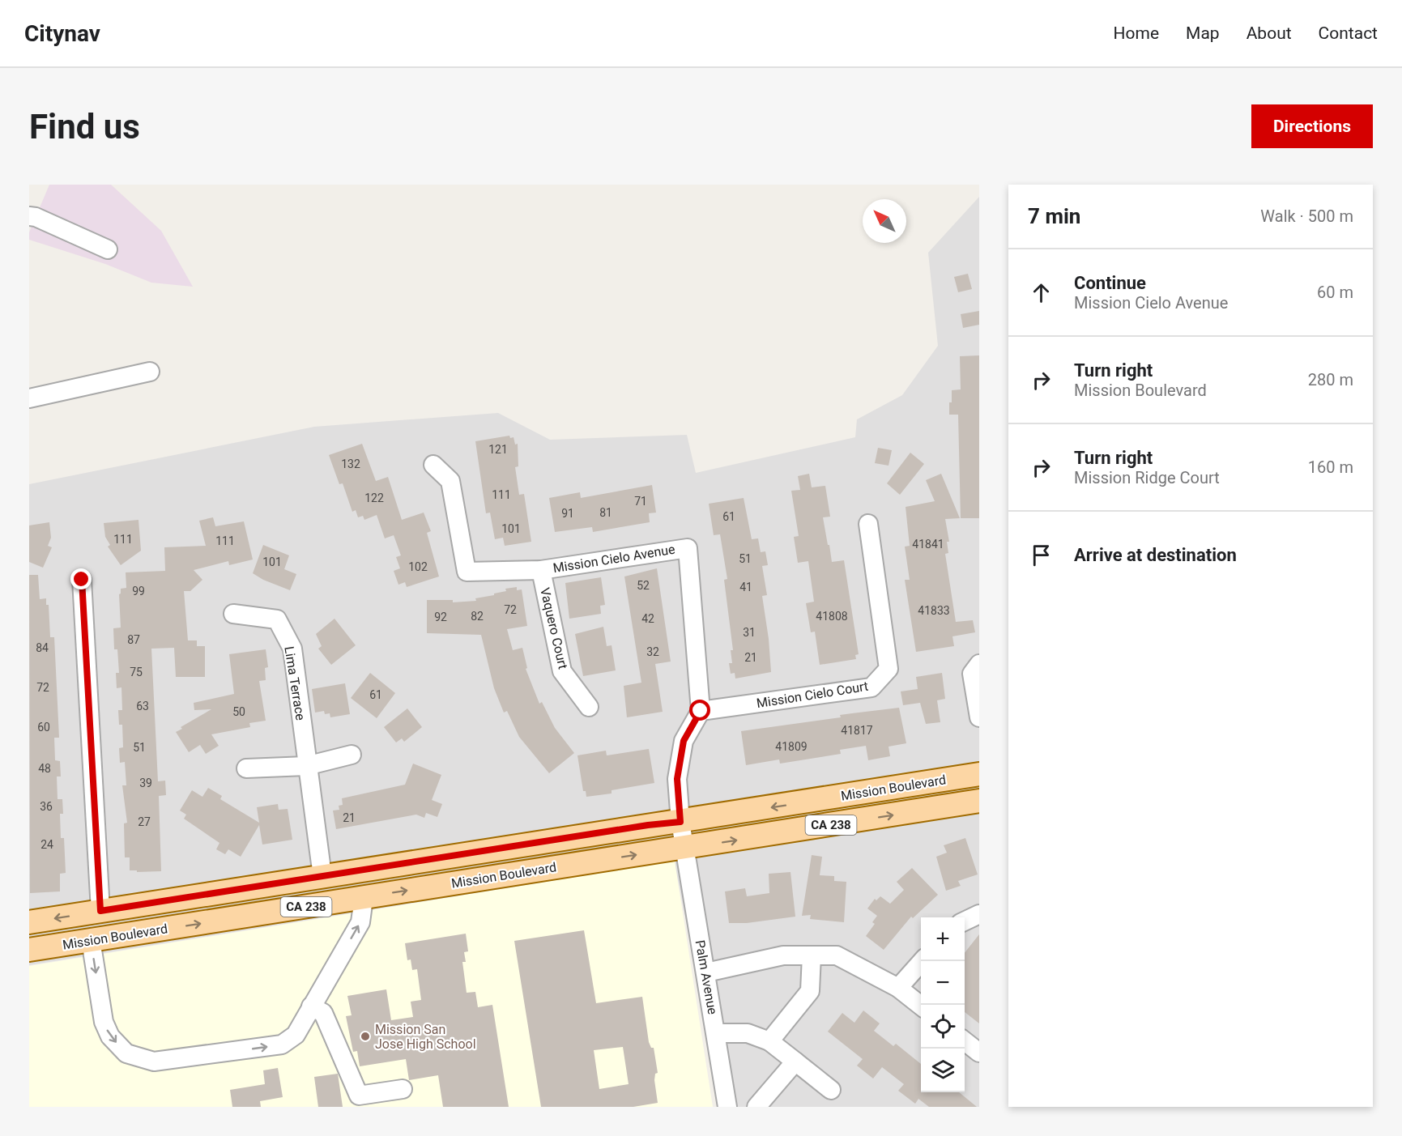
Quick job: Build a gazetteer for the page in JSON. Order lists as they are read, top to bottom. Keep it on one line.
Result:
{"streets":{"main road":["Mission Boulevard","CA 238"],"street":["Mission Cielo Avenue","Vaquero Court","Lima Terrace","Mission Cielo Court","Palm Avenue"]},"crossings":[["Mission Cielo Avenue","Vaquero Court"],["Mission Cielo Avenue","Mission Cielo Court"],["Lima Terrace","Mission Boulevard"],["Mission Boulevard","Palm Avenue"]],"places":["Mission San Jose High School"],"house_numbers":["121","132","111","122","71","81","91","61","101","111","111","41841","51","101","102","52","41","99","72","41833","82","41808","92","42","31","87","84","32","21","75","72","61","63","50","60","41817","41809","51","48","39","36","21","27","24"],"north":"top left","page":{"header":"Citynav","nav":["Home","Map","About","Contact"],"buttons":"Directions","title":"Find us","heading":["7 min","Walk · 500 m"],"list":[["Continue","Mission Cielo Avenue","60 m"],["Turn right","Mission Boulevard","280 m"],["Turn right","Mission Ridge Court","160 m"],"Arrive at destination"],"map_buttons":["+","−"]}}
